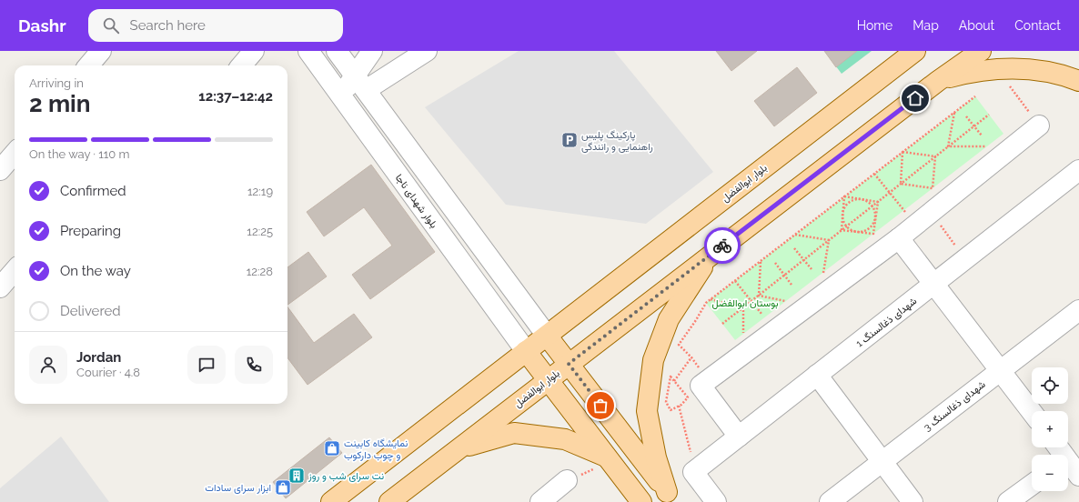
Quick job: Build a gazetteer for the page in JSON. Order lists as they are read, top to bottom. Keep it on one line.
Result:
{"streets":{"main road":["بلوار ابوالفضل"],"street":["بلوار شهدای ناجا","شهدای ذغالسنگ 1","شهدای ذغالسنگ 3"]},"crossings":[["بلوار ابوالفضل","بلوار شهدای ناجا"]],"parks":["بوستان ابوالفضل"],"places":{"parking":["پارکینگ پلیس راهنمایی و رانندگی"],"shop":["نمایشگاه کابینت و چوب دارکوب","ابزار سرای سادات"],"building":["نت سرای شب و روز"]},"page":{"header":"Dashr","search":"Search here","nav":["Home","Map","About","Contact"],"heading":["2 min","Arriving in","12:37–12:42"],"panel":["Jordan","Courier · 4.8"],"bar":"On the way · 110 m","list":[["Confirmed","12:19"],["Preparing","12:25"],["On the way","12:28"],"Delivered"],"map_buttons":["+","−"]}}
